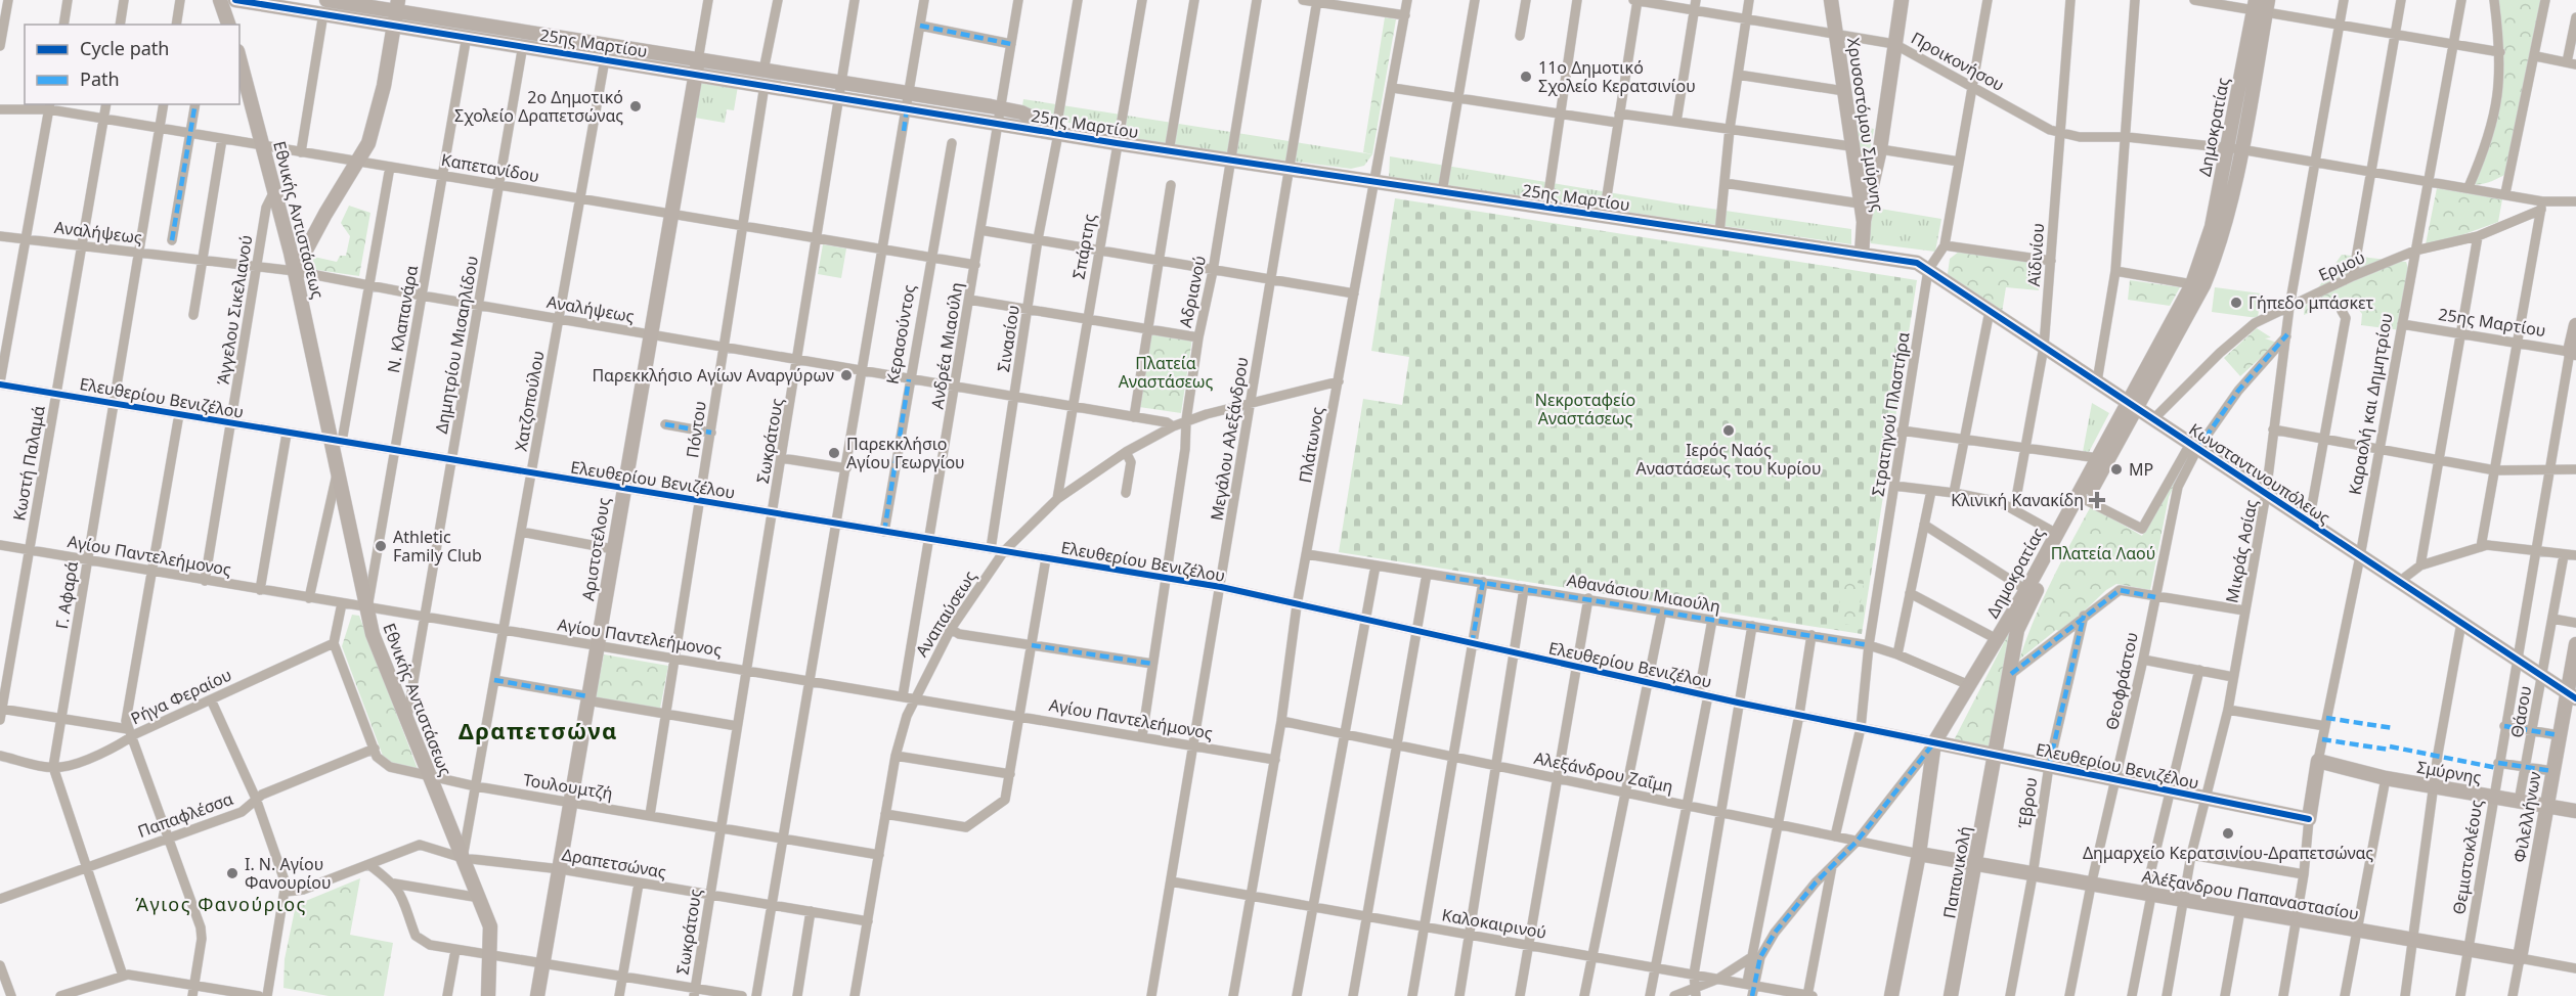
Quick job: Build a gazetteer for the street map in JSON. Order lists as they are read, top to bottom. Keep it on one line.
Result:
{"streets":{"street":["25ης Μαρτίου","Προικονήσου","Χρυσοστόμου Σμύρνης","Δημοκρατίας","Καπετανίδου","Εθνικής Αντιστάσεως","Αναλήψεως","Σπάρτης","Αϊδινίου","Ερμού","Αδριανού","Άγγελου Σικελιανού","Ν. Κλαπανάρα","Κερασούντος","Σινασίου","Δημητρίου Μισαηλίδου","Ανδρέα Μιαούλη","Ελευθερίου Βενιζέλου","Χατζοπούλου","Καραολή και Δημητρίου","Στρατηγού Πλαστήρα","Πόντου","Μεγάλου Αλεξάνδρου","Σωκράτους","Πλάτωνος","Κωστή Παλαμά","Κωνσταντινουπόλεως","Αριστοτέλους","Μικράς Ασίας","Αγίου Παντελεήμονος","Αθανάσιου Μιαούλη","Γ. Αφαρά","Αναπαύσεως","Θεοφράστου","Ρήγα Φεραίου","Θάσου","Αλεξάνδρου Ζαΐμη","Σμύρνης","Τουλουμτζή","Έβρου","Παπαφλέσσα","Φιλελλήνων","Θεμιστοκλέους","Δραπετσώνας","Παπανικολή","Αλέξανδρου Παπαναστασίου","Καλοκαιρινού"]},"crossings":[["25ης Μαρτίου","Χρυσοστόμου Σμύρνης"],["25ης Μαρτίου","Σπάρτης"],["25ης Μαρτίου","Αδριανού"],["25ης Μαρτίου","Ν. Κλαπανάρα"],["25ης Μαρτίου","Σινασίου"],["25ης Μαρτίου","Δημητρίου Μισαηλίδου"],["25ης Μαρτίου","Ανδρέα Μιαούλη"],["25ης Μαρτίου","Χατζοπούλου"],["25ης Μαρτίου","Καραολή και Δημητρίου"],["25ης Μαρτίου","Στρατηγού Πλαστήρα"],["25ης Μαρτίου","Πόντου"],["25ης Μαρτίου","Μεγάλου Αλεξάνδρου"],["25ης Μαρτίου","Σωκράτους"],["25ης Μαρτίου","Πλάτωνος"],["25ης Μαρτίου","Κωνσταντινουπόλεως"],["25ης Μαρτίου","Αριστοτέλους"],["25ης Μαρτίου","Θεμιστοκλέους"],["Προικονήσου","Χρυσοστόμου Σμύρνης"],["Προικονήσου","Δημοκρατίας"],["Προικονήσου","Αϊδινίου"],["Προικονήσου","Ερμού"],["Προικονήσου","Καραολή και Δημητρίου"],["Προικονήσου","Στρατηγού Πλαστήρα"],["Προικονήσου","Μικράς Ασίας"],["Δημοκρατίας","Ελευθερίου Βενιζέλου"],["Δημοκρατίας","Κωνσταντινουπόλεως"],["Δημοκρατίας","Αθανάσιου Μιαούλη"],["Δημοκρατίας","Αλεξάνδρου Ζαΐμη"],["Δημοκρατίας","Παπανικολή"],["Δημοκρατίας","Αλέξανδρου Παπαναστασίου"],["Καπετανίδου","Εθνικής Αντιστάσεως"],["Καπετανίδου","Ν. Κλαπανάρα"],["Καπετανίδου","Κερασούντος"],["Καπετανίδου","Δημητρίου Μισαηλίδου"],["Καπετανίδου","Ανδρέα Μιαούλη"],["Καπετανίδου","Χατζοπούλου"],["Καπετανίδου","Πόντου"],["Καπετανίδου","Σωκράτους"],["Καπετανίδου","Κωστή Παλαμά"],["Καπετανίδου","Αριστοτέλους"],["Καπετανίδου","Γ. Αφαρά"],["Εθνικής Αντιστάσεως","Αναλήψεως"],["Εθνικής Αντιστάσεως","Άγγελου Σικελιανού"],["Εθνικής Αντιστάσεως","Ν. Κλαπανάρα"],["Εθνικής Αντιστάσεως","Δημητρίου Μισαηλίδου"],["Εθνικής Αντιστάσεως","Ελευθερίου Βενιζέλου"],["Εθνικής Αντιστάσεως","Χατζοπούλου"],["Εθνικής Αντιστάσεως","Αγίου Παντελεήμονος"],["Εθνικής Αντιστάσεως","Τουλουμτζή"],["Εθνικής Αντιστάσεως","Δραπετσώνας"],["Αναλήψεως","Σπάρτης"],["Αναλήψεως","Άγγελου Σικελιανού"],["Αναλήψεως","Ν. Κλαπανάρα"],["Αναλήψεως","Κερασούντος"],["Αναλήψεως","Σινασίου"],["Αναλήψεως","Δημητρίου Μισαηλίδου"],["Αναλήψεως","Ανδρέα Μιαούλη"],["Αναλήψεως","Χατζοπούλου"],["Αναλήψεως","Πόντου"],["Αναλήψεως","Σωκράτους"],["Αναλήψεως","Κωστή Παλαμά"],["Αναλήψεως","Αριστοτέλους"],["Αναλήψεως","Γ. Αφαρά"],["Αναλήψεως","Αναπαύσεως"],["Σπάρτης","Αναπαύσεως"],["Αϊδινίου","Κωνσταντινουπόλεως"],["Ερμού","Καραολή και Δημητρίου"],["Ερμού","Κωνσταντινουπόλεως"],["Ερμού","Μικράς Ασίας"],["Αδριανού","Ελευθερίου Βενιζέλου"],["Αδριανού","Αγίου Παντελεήμονος"],["Αδριανού","Αναπαύσεως"],["Άγγελου Σικελιανού","Ελευθερίου Βενιζέλου"],["Άγγελου Σικελιανού","Αγίου Παντελεήμονος"],["Ν. Κλαπανάρα","Ελευθερίου Βενιζέλου"],["Ν. Κλαπανάρα","Αγίου Παντελεήμονος"],["Κερασούντος","Ελευθερίου Βενιζέλου"],["Σινασίου","Ελευθερίου Βενιζέλου"],["Δημητρίου Μισαηλίδου","Ελευθερίου Βενιζέλου"],["Δημητρίου Μισαηλίδου","Αγίου Παντελεήμονος"],["Ανδρέα Μιαούλη","Ελευθερίου Βενιζέλου"],["Ανδρέα Μιαούλη","Αγίου Παντελεήμονος"],["Ελευθερίου Βενιζέλου","Χατζοπούλου"],["Ελευθερίου Βενιζέλου","Καραολή και Δημητρίου"],["Ελευθερίου Βενιζέλου","Στρατηγού Πλαστήρα"],["Ελευθερίου Βενιζέλου","Πόντου"],["Ελευθερίου Βενιζέλου","Μεγάλου Αλεξάνδρου"],["Ελευθερίου Βενιζέλου","Σωκράτους"],["Ελευθερίου Βενιζέλου","Πλάτωνος"],["Ελευθερίου Βενιζέλου","Κωστή Παλαμά"],["Ελευθερίου Βενιζέλου","Αριστοτέλους"],["Ελευθερίου Βενιζέλου","Μικράς Ασίας"],["Ελευθερίου Βενιζέλου","Γ. Αφαρά"],["Ελευθερίου Βενιζέλου","Αναπαύσεως"],["Ελευθερίου Βενιζέλου","Θεοφράστου"],["Ελευθερίου Βενιζέλου","Έβρου"],["Ελευθερίου Βενιζέλου","Παπανικολή"],["Χατζοπούλου","Αγίου Παντελεήμονος"],["Χατζοπούλου","Τουλουμτζή"],["Χατζοπούλου","Δραπετσώνας"],["Καραολή και Δημητρίου","Κωνσταντινουπόλεως"],["Καραολή και Δημητρίου","Σμύρνης"],["Καραολή και Δημητρίου","Αλέξανδρου Παπαναστασίου"],["Στρατηγού Πλαστήρα","Κωνσταντινουπόλεως"],["Στρατηγού Πλαστήρα","Αθανάσιου Μιαούλη"],["Στρατηγού Πλαστήρα","Αλεξάνδρου Ζαΐμη"],["Πόντου","Αγίου Παντελεήμονος"],["Πόντου","Τουλουμτζή"],["Μεγάλου Αλεξάνδρου","Αγίου Παντελεήμονος"],["Μεγάλου Αλεξάνδρου","Αναπαύσεως"],["Μεγάλου Αλεξάνδρου","Καλοκαιρινού"],["Σωκράτους","Αγίου Παντελεήμονος"],["Σωκράτους","Τουλουμτζή"],["Σωκράτους","Δραπετσώνας"],["Πλάτωνος","Αγίου Παντελεήμονος"],["Πλάτωνος","Αθανάσιου Μιαούλη"],["Πλάτωνος","Αναπαύσεως"],["Πλάτωνος","Αλεξάνδρου Ζαΐμη"],["Πλάτωνος","Καλοκαιρινού"],["Κωστή Παλαμά","Αγίου Παντελεήμονος"],["Κωνσταντινουπόλεως","Μικράς Ασίας"],["Κωνσταντινουπόλεως","Θεοφράστου"],["Κωνσταντινουπόλεως","Θάσου"],["Κωνσταντινουπόλεως","Φιλελλήνων"],["Κωνσταντινουπόλεως","Θεμιστοκλέους"],["Αριστοτέλους","Αγίου Παντελεήμονος"],["Αριστοτέλους","Τουλουμτζή"],["Αριστοτέλους","Δραπετσώνας"],["Μικράς Ασίας","Αλέξανδρου Παπαναστασίου"],["Αγίου Παντελεήμονος","Γ. Αφαρά"],["Αγίου Παντελεήμονος","Αναπαύσεως"],["Γ. Αφαρά","Ρήγα Φεραίου"],["Γ. Αφαρά","Παπαφλέσσα"],["Αναπαύσεως","Τουλουμτζή"],["Αναπαύσεως","Δραπετσώνας"],["Θεοφράστου","Αλέξανδρου Παπαναστασίου"],["Ρήγα Φεραίου","Τουλουμτζή"],["Θάσου","Σμύρνης"],["Αλεξάνδρου Ζαΐμη","Αλέξανδρου Παπαναστασίου"],["Σμύρνης","Φιλελλήνων"],["Σμύρνης","Θεμιστοκλέους"],["Τουλουμτζή","Παπαφλέσσα"],["Έβρου","Αλέξανδρου Παπαναστασίου"],["Φιλελλήνων","Αλέξανδρου Παπαναστασίου"],["Θεμιστοκλέους","Αλέξανδρου Παπαναστασίου"],["Παπανικολή","Αλέξανδρου Παπαναστασίου"]],"districts":["Δραπετσώνα","Άγιος Φανούριος"],"parks":["Πλατεία Αναστάσεως","Νεκροταφείο Αναστάσεως","Πλατεία Λαού"],"places":{"other":["11o Δημοτικό Σχολείο Κερατσινίου","2ο Δημοτικό Σχολείο Δραπετσώνας","Γήπεδο μπάσκετ","Παρεκκλήσιο Αγίων Αναργύρων","Ιερός Ναός Αναστάσεως του Κυρίου","Παρεκκλήσιο Αγίου Γεωργίου","MP","Athletic Family Club","Δημαρχείο Κερατσινίου-Δραπετσώνας","Ι. Ν. Αγίου Φανουρίου"],"health":["Κλινική Κανακίδη"]},"legend":["Cycle path","Path"]}
